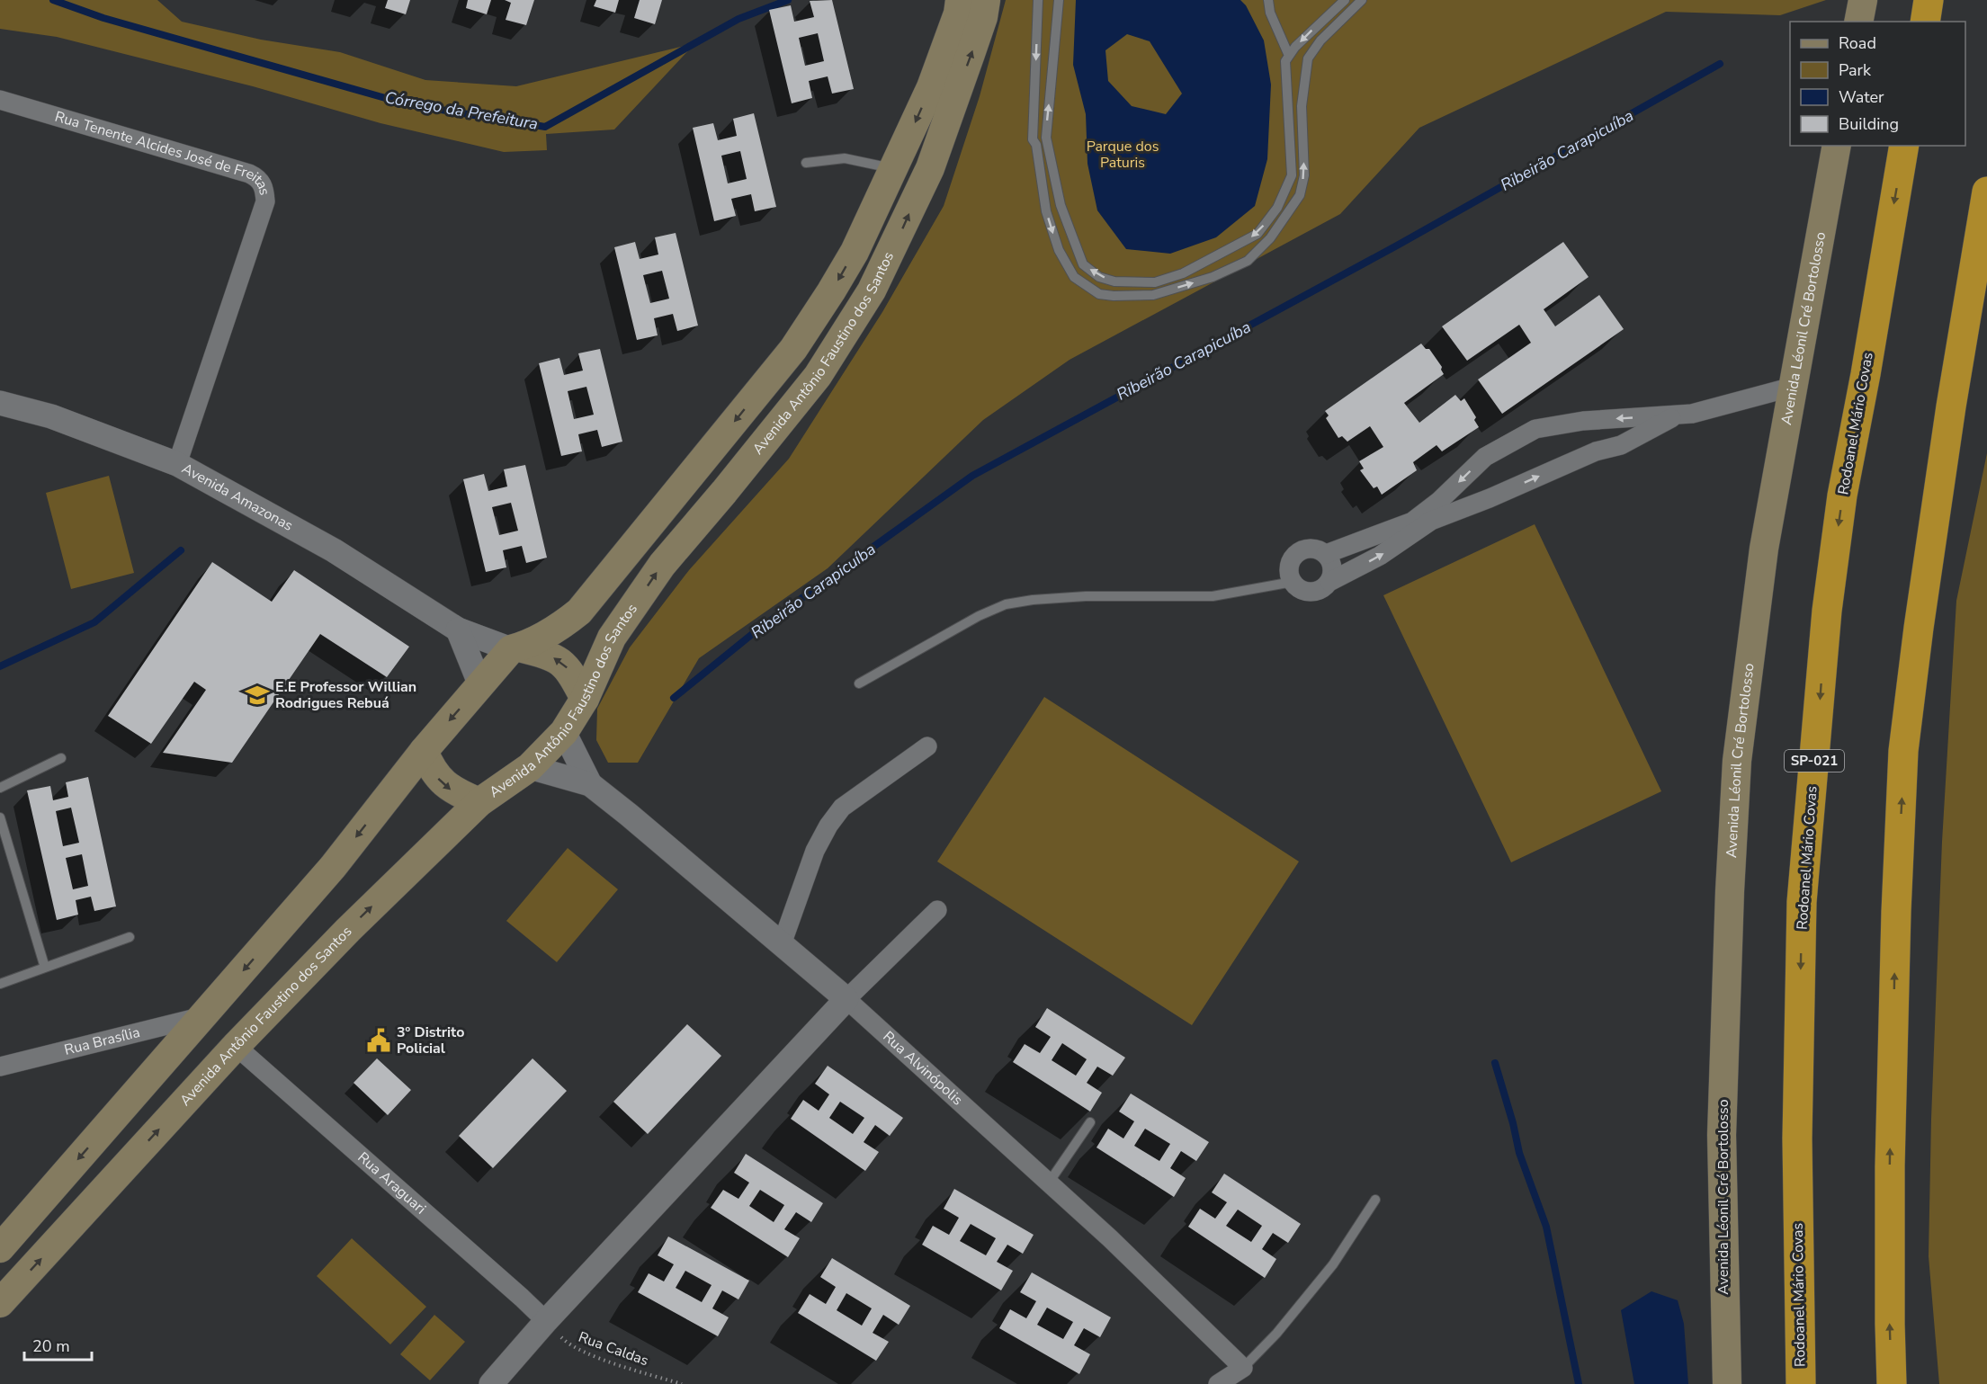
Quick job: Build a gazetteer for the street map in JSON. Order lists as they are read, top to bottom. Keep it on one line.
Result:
{"streets":{"highway":["Rodoanel Mário Covas","SP-021"],"main road":["Avenida Léonil Cré Bortolosso","Avenida Antônio Faustino dos Santos"],"street":["Rua Tenente Alcides José de Freitas","Avenida Amazonas","Rua Brasília","Rua Alvinópolis","Rua Araguari"],"path":["Rua Caldas"]},"crossings":[["Rua Tenente Alcides José de Freitas","Avenida Amazonas"],["Avenida Antônio Faustino dos Santos","Avenida Amazonas"],["Avenida Antônio Faustino dos Santos","Rua Brasília"],["Avenida Antônio Faustino dos Santos","Rua Alvinópolis"],["Avenida Antônio Faustino dos Santos","Rua Araguari"],["Rua Araguari","Rua Caldas"]],"water":["Córrego da Prefeitura","Ribeirão Carapicuíba"],"parks":["Parque dos Paturis"],"places":{"school or university":["E.E Professor Willian Rodrigues Rebuá"],"public building":["3º Distrito Policial"]},"legend":["Road","Park","Water","Building"],"scale_bar":"20 m"}
